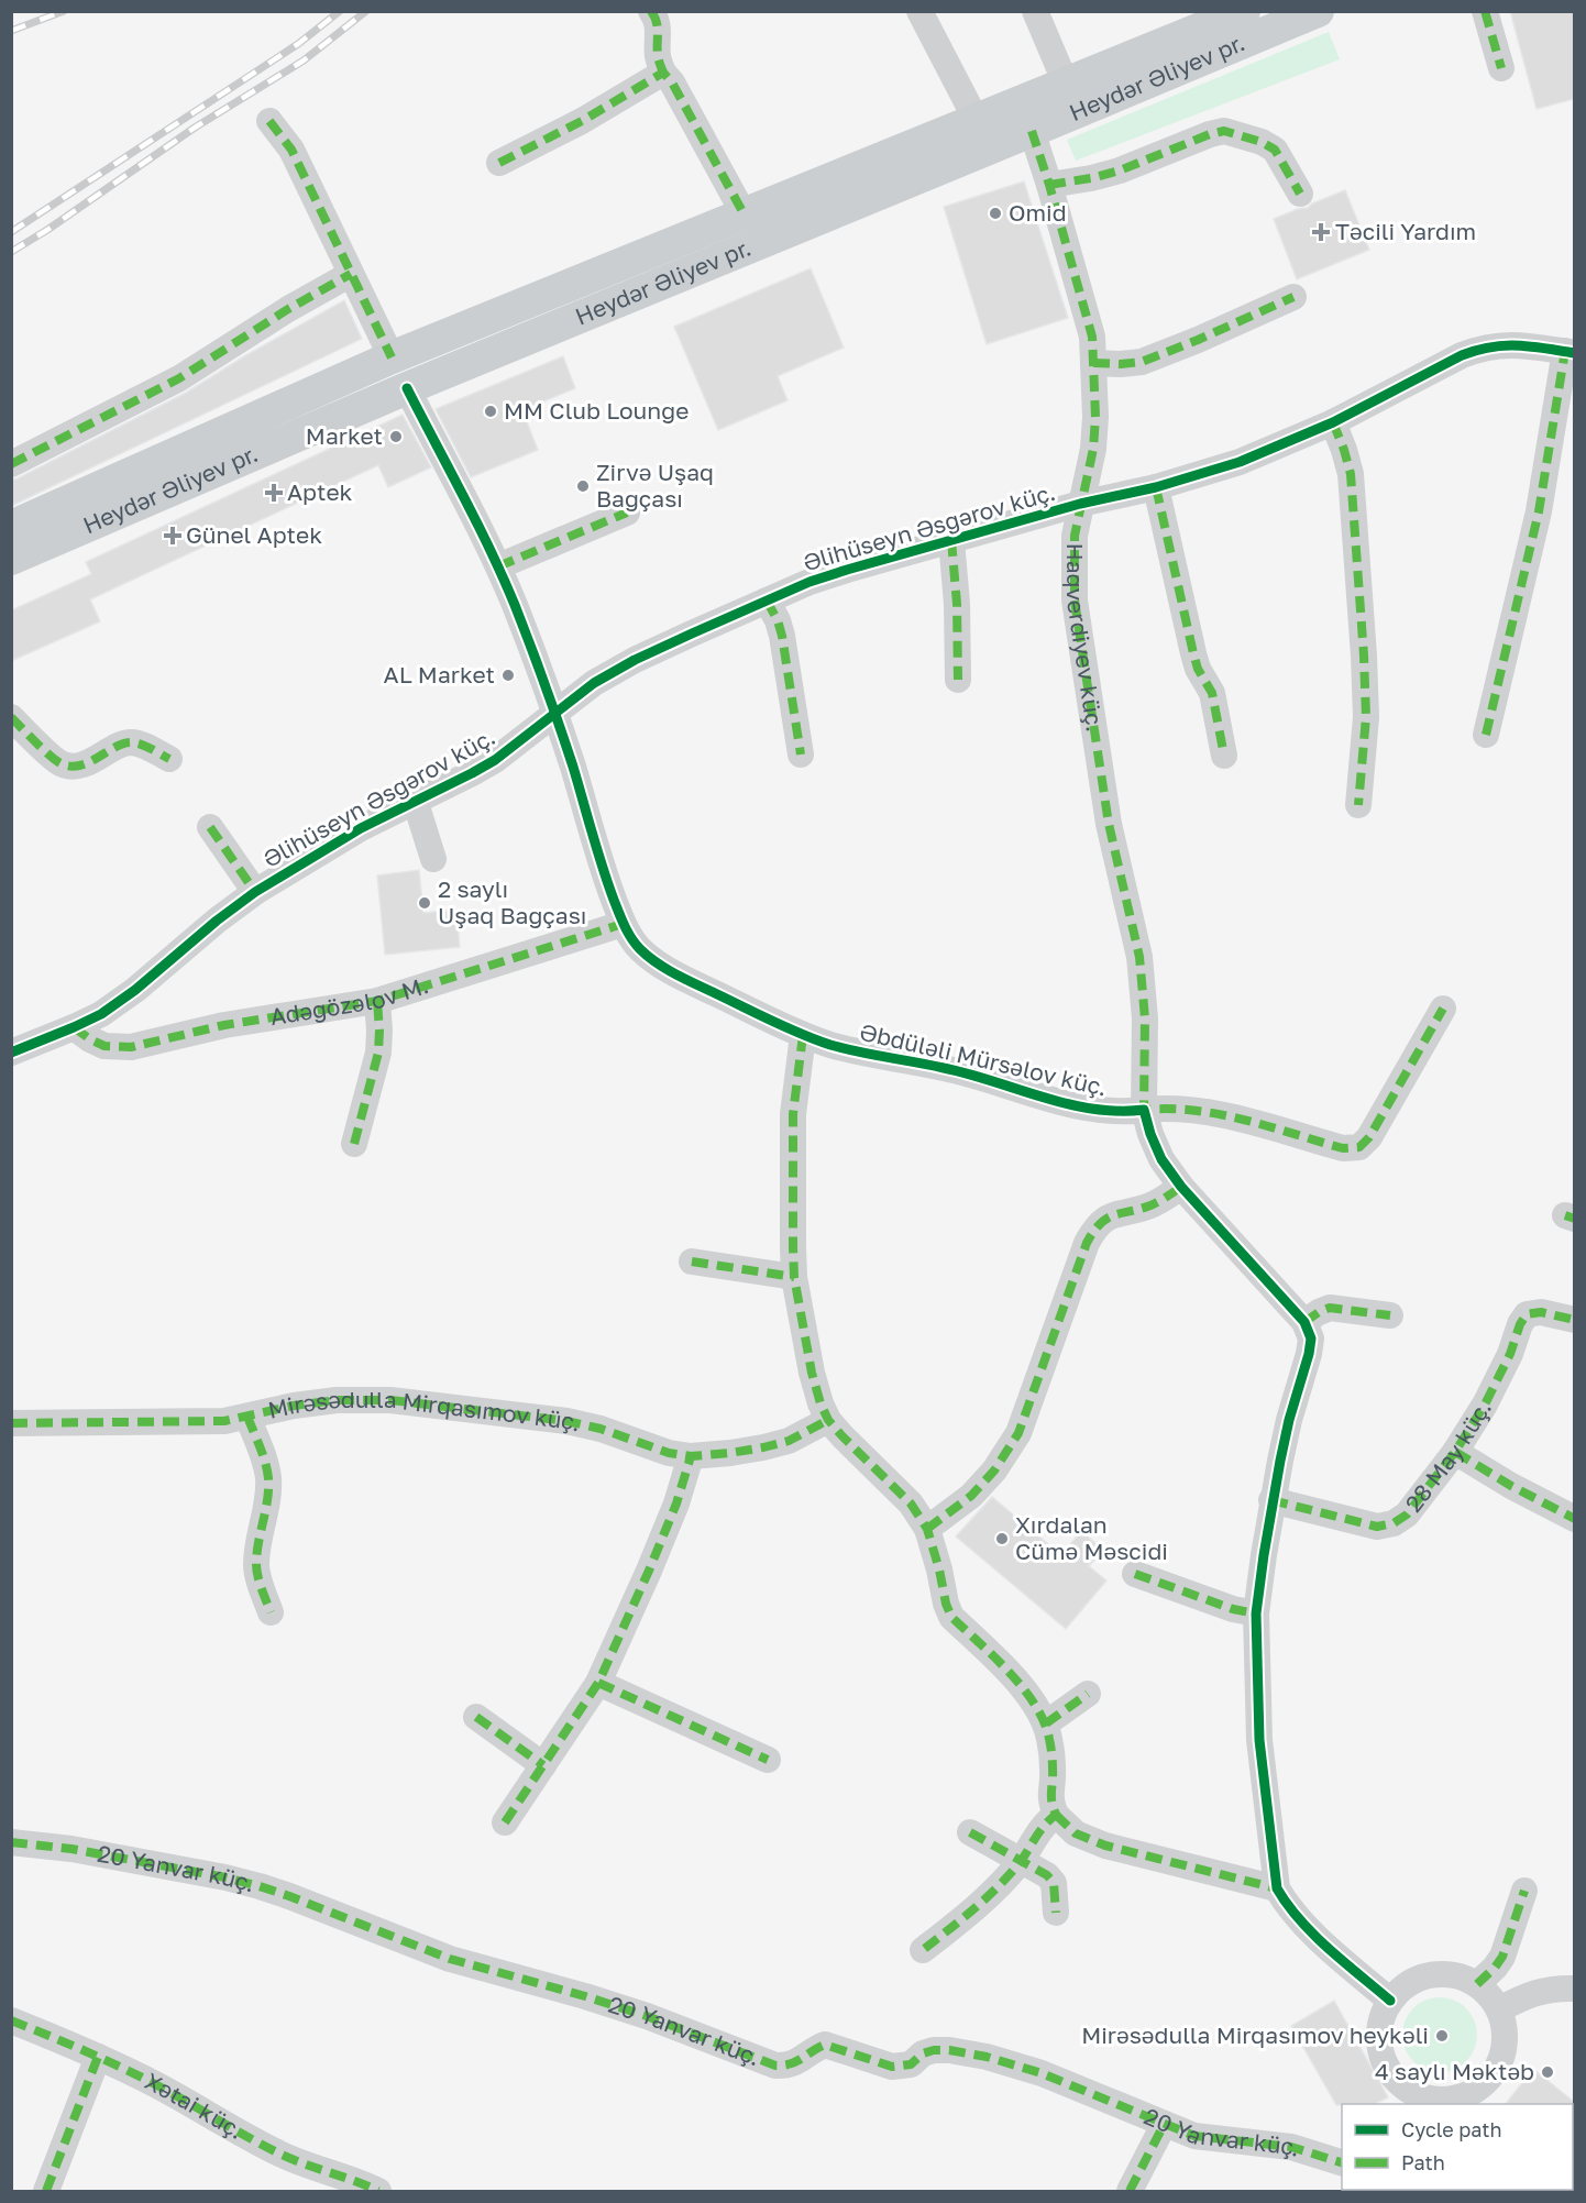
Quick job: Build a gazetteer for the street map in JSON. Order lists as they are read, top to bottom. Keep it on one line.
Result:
{"streets":{"main road":["Heydər Əliyev pr."],"street":["Əlihüseyn Əsgərov küç.","Haqverdiyev küç.","Adəgözəlov M.","Əbdüləli Mürsəlov küç.","Mirəsədulla Mirqasımov küç.","28 May küç.","20 Yanvar küç.","Xətai küç."]},"crossings":[["Heydər Əliyev pr.","Haqverdiyev küç."],["Heydər Əliyev pr.","Əbdüləli Mürsəlov küç."],["Əlihüseyn Əsgərov küç.","Haqverdiyev küç."],["Əlihüseyn Əsgərov küç.","Adəgözəlov M."],["Əlihüseyn Əsgərov küç.","Əbdüləli Mürsəlov küç."],["Haqverdiyev küç.","Əbdüləli Mürsəlov küç."],["Adəgözəlov M.","Əbdüləli Mürsəlov küç."]],"places":{"other":["Omid","MM Club Lounge","Market","Zirvə Uşaq Bağçası","AL Market","2 saylı Uşaq Bağçası","Xırdalan Cümə Məscidi","Mirəsədulla Mirqasımov heykəli","4 saylı Məktəb"],"health":["Təcili Yardım","Aptek","Günel Aptek"]},"legend":["Cycle path","Path"]}
